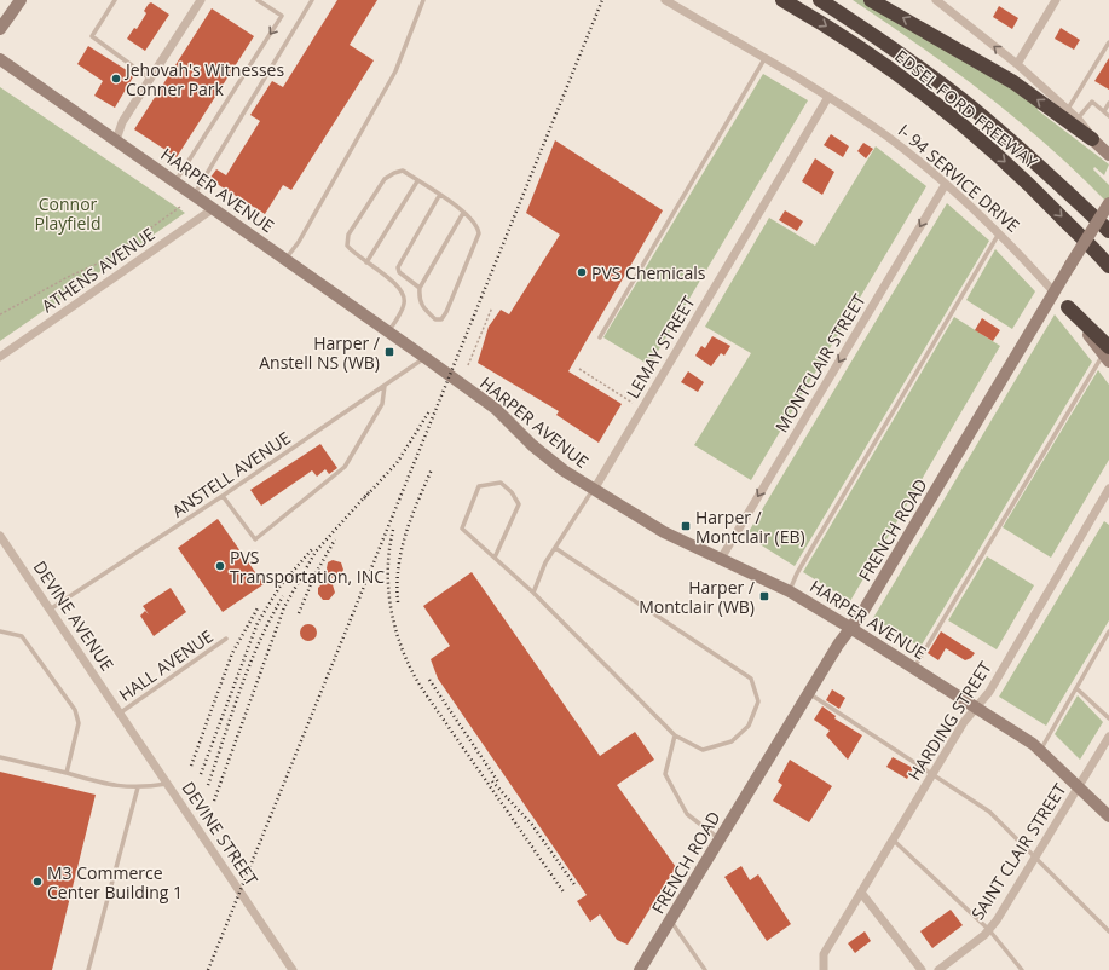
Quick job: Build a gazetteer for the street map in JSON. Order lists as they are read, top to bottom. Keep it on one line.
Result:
{"streets":{"highway":["EDSEL FORD FREEWAY"],"main road":["I- 94 SERVICE DRIVE","HARPER AVENUE","FRENCH ROAD"],"street":["ATHENS AVENUE","LEMAY STREET","MONTCLAIR STREET","DEVINE AVENUE","HARDING STREET","DEVINE STREET","SAINT CLAIR STREET"],"lane":["ANSTELL AVENUE","HALL AVENUE"]},"crossings":[["I- 94 SERVICE DRIVE","LEMAY STREET"],["I- 94 SERVICE DRIVE","MONTCLAIR STREET"],["I- 94 SERVICE DRIVE","FRENCH ROAD"],["HARPER AVENUE","ATHENS AVENUE"],["HARPER AVENUE","LEMAY STREET"],["HARPER AVENUE","MONTCLAIR STREET"],["HARPER AVENUE","ANSTELL AVENUE"],["HARPER AVENUE","FRENCH ROAD"],["HARPER AVENUE","HARDING STREET"],["HARPER AVENUE","SAINT CLAIR STREET"],["ANSTELL AVENUE","DEVINE AVENUE"],["DEVINE AVENUE","HALL AVENUE"],["DEVINE AVENUE","DEVINE STREET"],["HALL AVENUE","DEVINE STREET"]],"one_way":["MONTCLAIR STREET"],"parks":["Connor Playfield"],"places":{"other":["Jehovah's Witnesses Conner Park","PVS Chemicals","PVS Transportation, INC","M3 Commerce Center Building 1"],"transit":["Harper / Anstell NS (WB)","Harper / Montclair (EB)","Harper / Montclair (WB)"]}}
